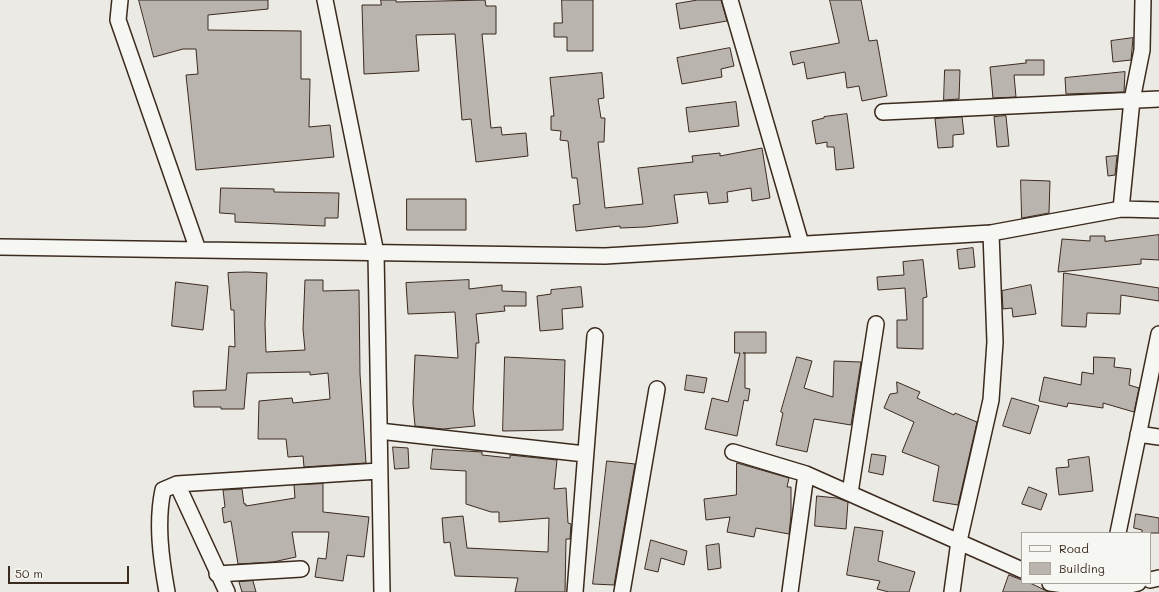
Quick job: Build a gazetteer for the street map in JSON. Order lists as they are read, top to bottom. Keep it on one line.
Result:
{"legend":["Road","Building"],"scale_bar":"50 m"}
